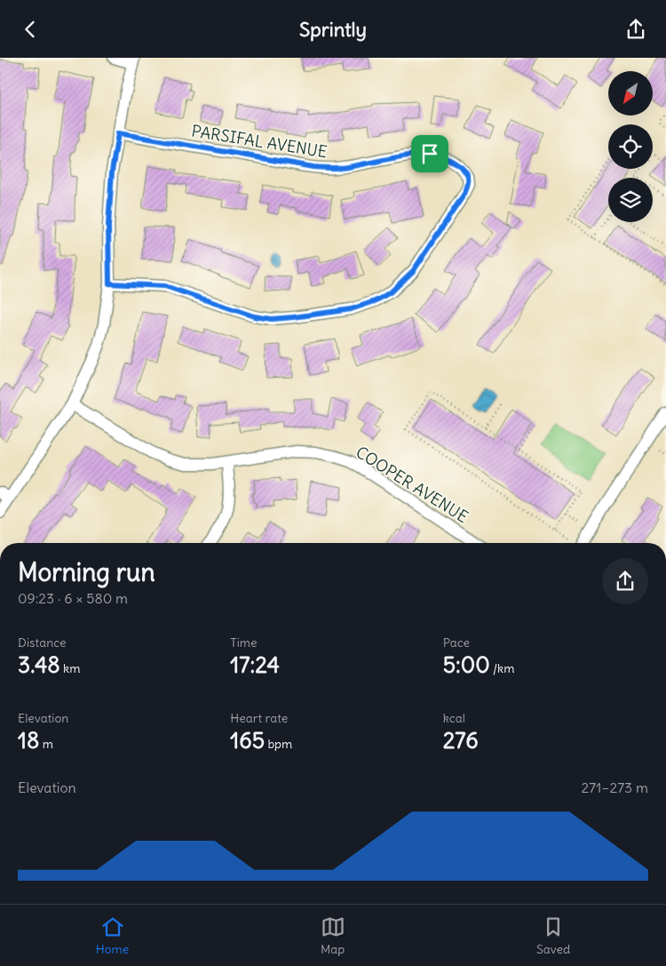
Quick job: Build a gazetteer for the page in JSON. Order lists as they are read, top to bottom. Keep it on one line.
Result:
{"streets":{"street":["PARSIFAL AVENUE","COOPER AVENUE"]},"north":"bottom left","page":{"header":"Sprintly","heading":["Morning run","09:23 · 6 × 580 m"],"stats":[["Distance","3.48 km"],["Time","17:24"],["Pace","5:00 /km"],["Elevation","18 m"],["Heart rate","165 bpm"],["kcal","276"]],"chart":["Elevation","271–273 m"],"tabs":["Home","Map","Saved"]}}
